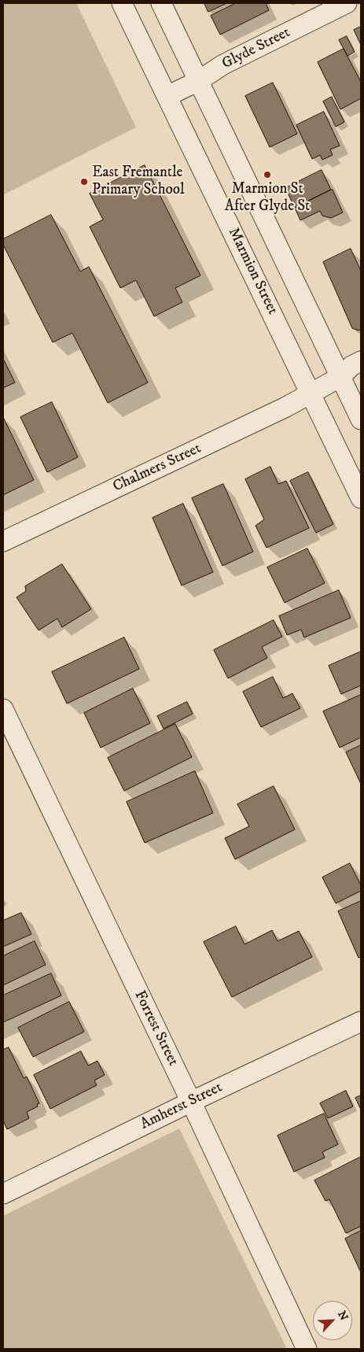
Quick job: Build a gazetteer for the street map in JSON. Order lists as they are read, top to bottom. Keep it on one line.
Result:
{"streets":{"street":["Glyde Street","Marmion Street","Chalmers Street","Forrest Street","Amherst Street"]},"crossings":[["Glyde Street","Marmion Street"],["Marmion Street","Chalmers Street"],["Forrest Street","Amherst Street"]],"places":["Marmion St After Glyde St","East Fremantle Primary School"],"north":"top right"}
